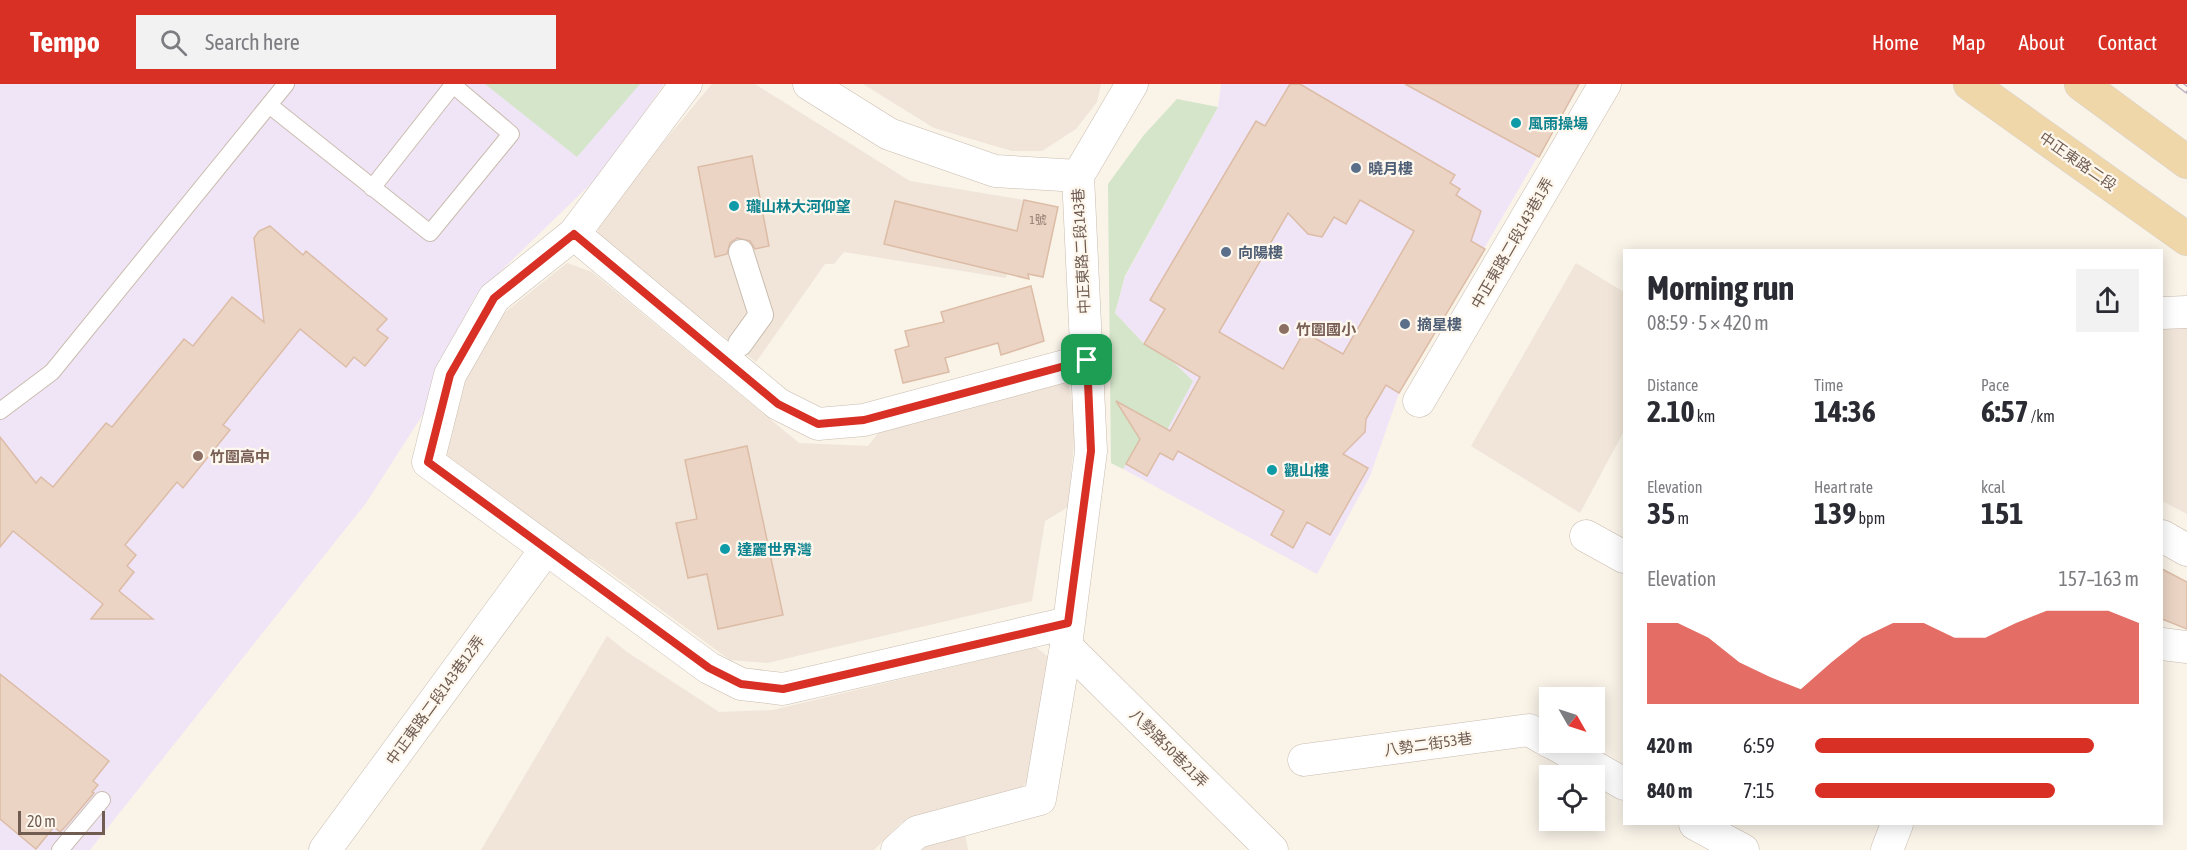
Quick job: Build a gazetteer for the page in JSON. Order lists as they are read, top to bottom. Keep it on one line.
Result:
{"streets":{"main road":["中正東路二段"],"street":["中正東路二段143巷1弄","中正東路二段143巷","中正東路二段143巷12弄","八勢二街53巷","八勢路50巷21弄"]},"crossings":[["中正東路二段143巷","八勢路50巷21弄"]],"places":["風雨操場","曉月樓","瓏山林大河仰望","向陽樓","摘星樓","竹圍國小","竹圍高中","觀山樓","達麗世界灣"],"house_numbers":["1號"],"scale_bar":"20 m","north":"bottom right","page":{"header":"Tempo","search":"Search here","nav":["Home","Map","About","Contact"],"heading":["Morning run","08:59 · 5 × 420 m"],"stats":[["Distance","2.10 km"],["Time","14:36"],["Pace","6:57 /km"],["Elevation","35 m"],["Heart rate","139 bpm"],["kcal","151"]],"chart":["Elevation","157–163 m"],"list":[{"name":"420 m","note":"6:59"},{"name":"840 m","note":"7:15"}],"scale":"20 m"}}
